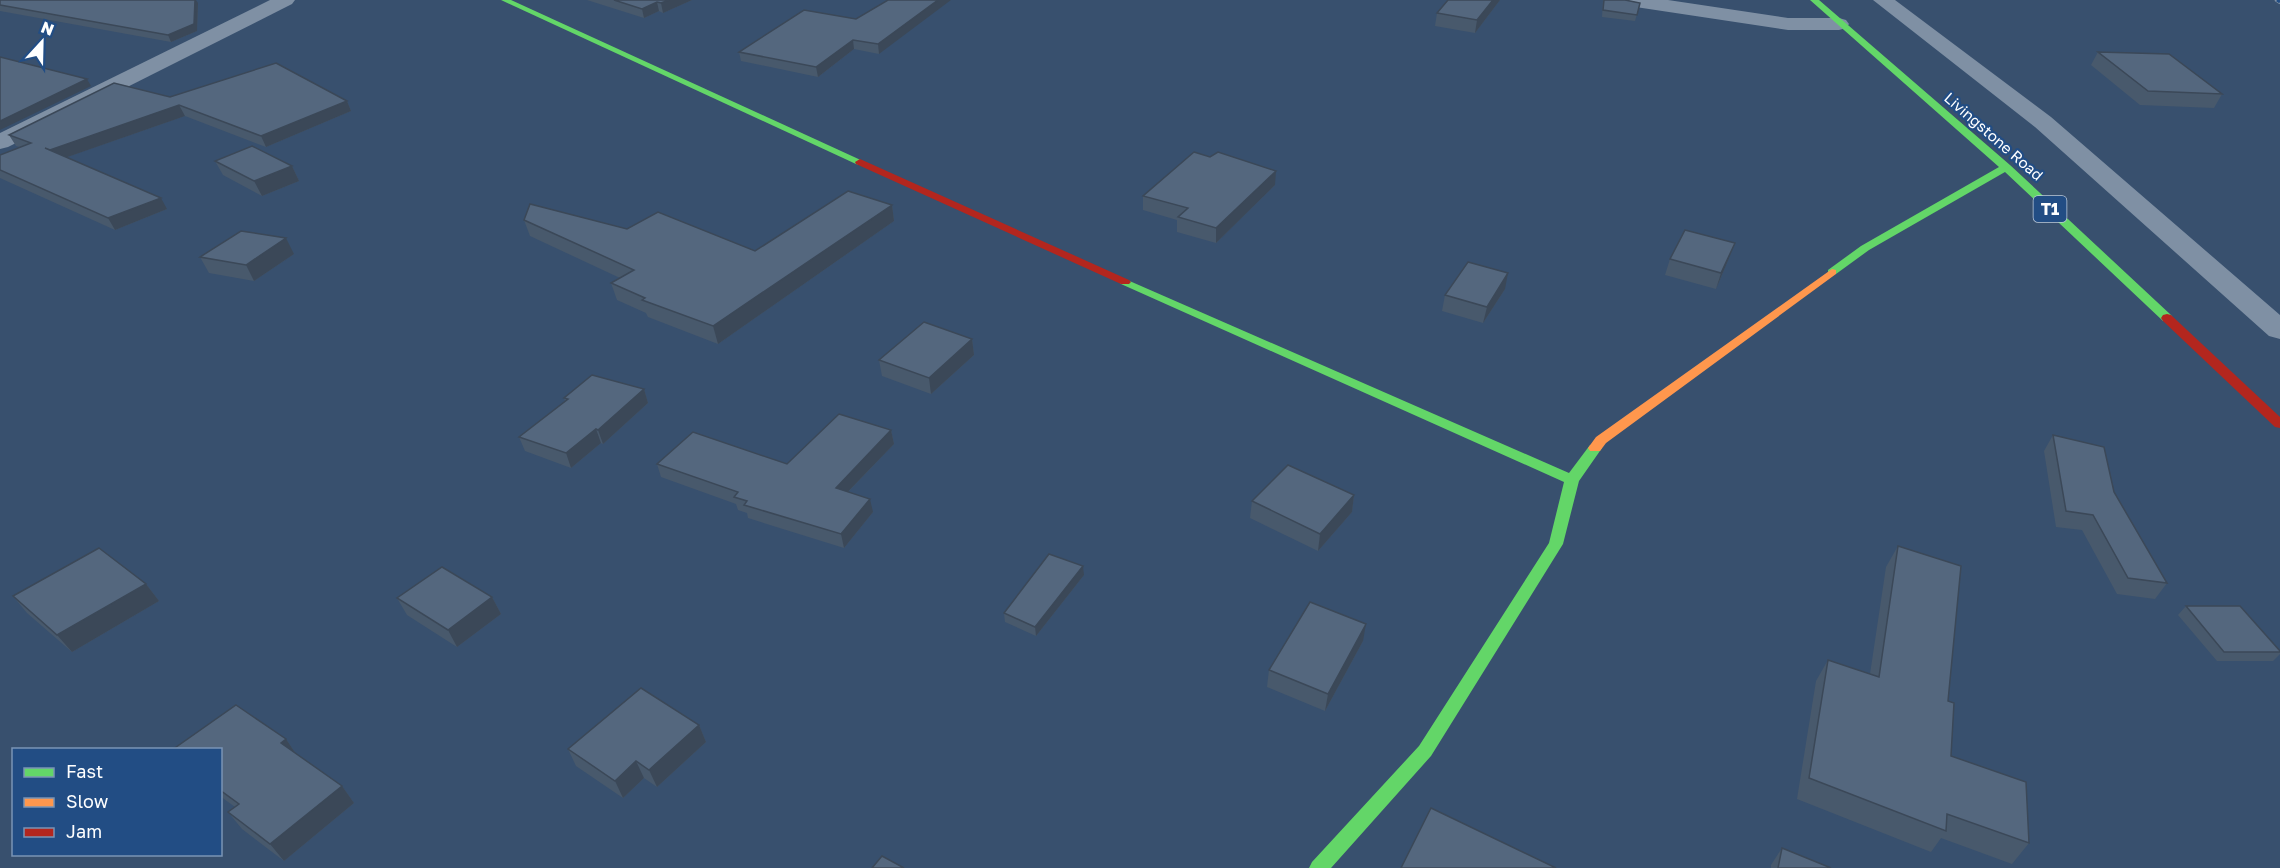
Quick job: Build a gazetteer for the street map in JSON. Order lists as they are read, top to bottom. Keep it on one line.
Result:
{"streets":{"main road":["Livingstone Road","T1"]},"legend":["Fast","Slow","Jam"],"north":"top"}
